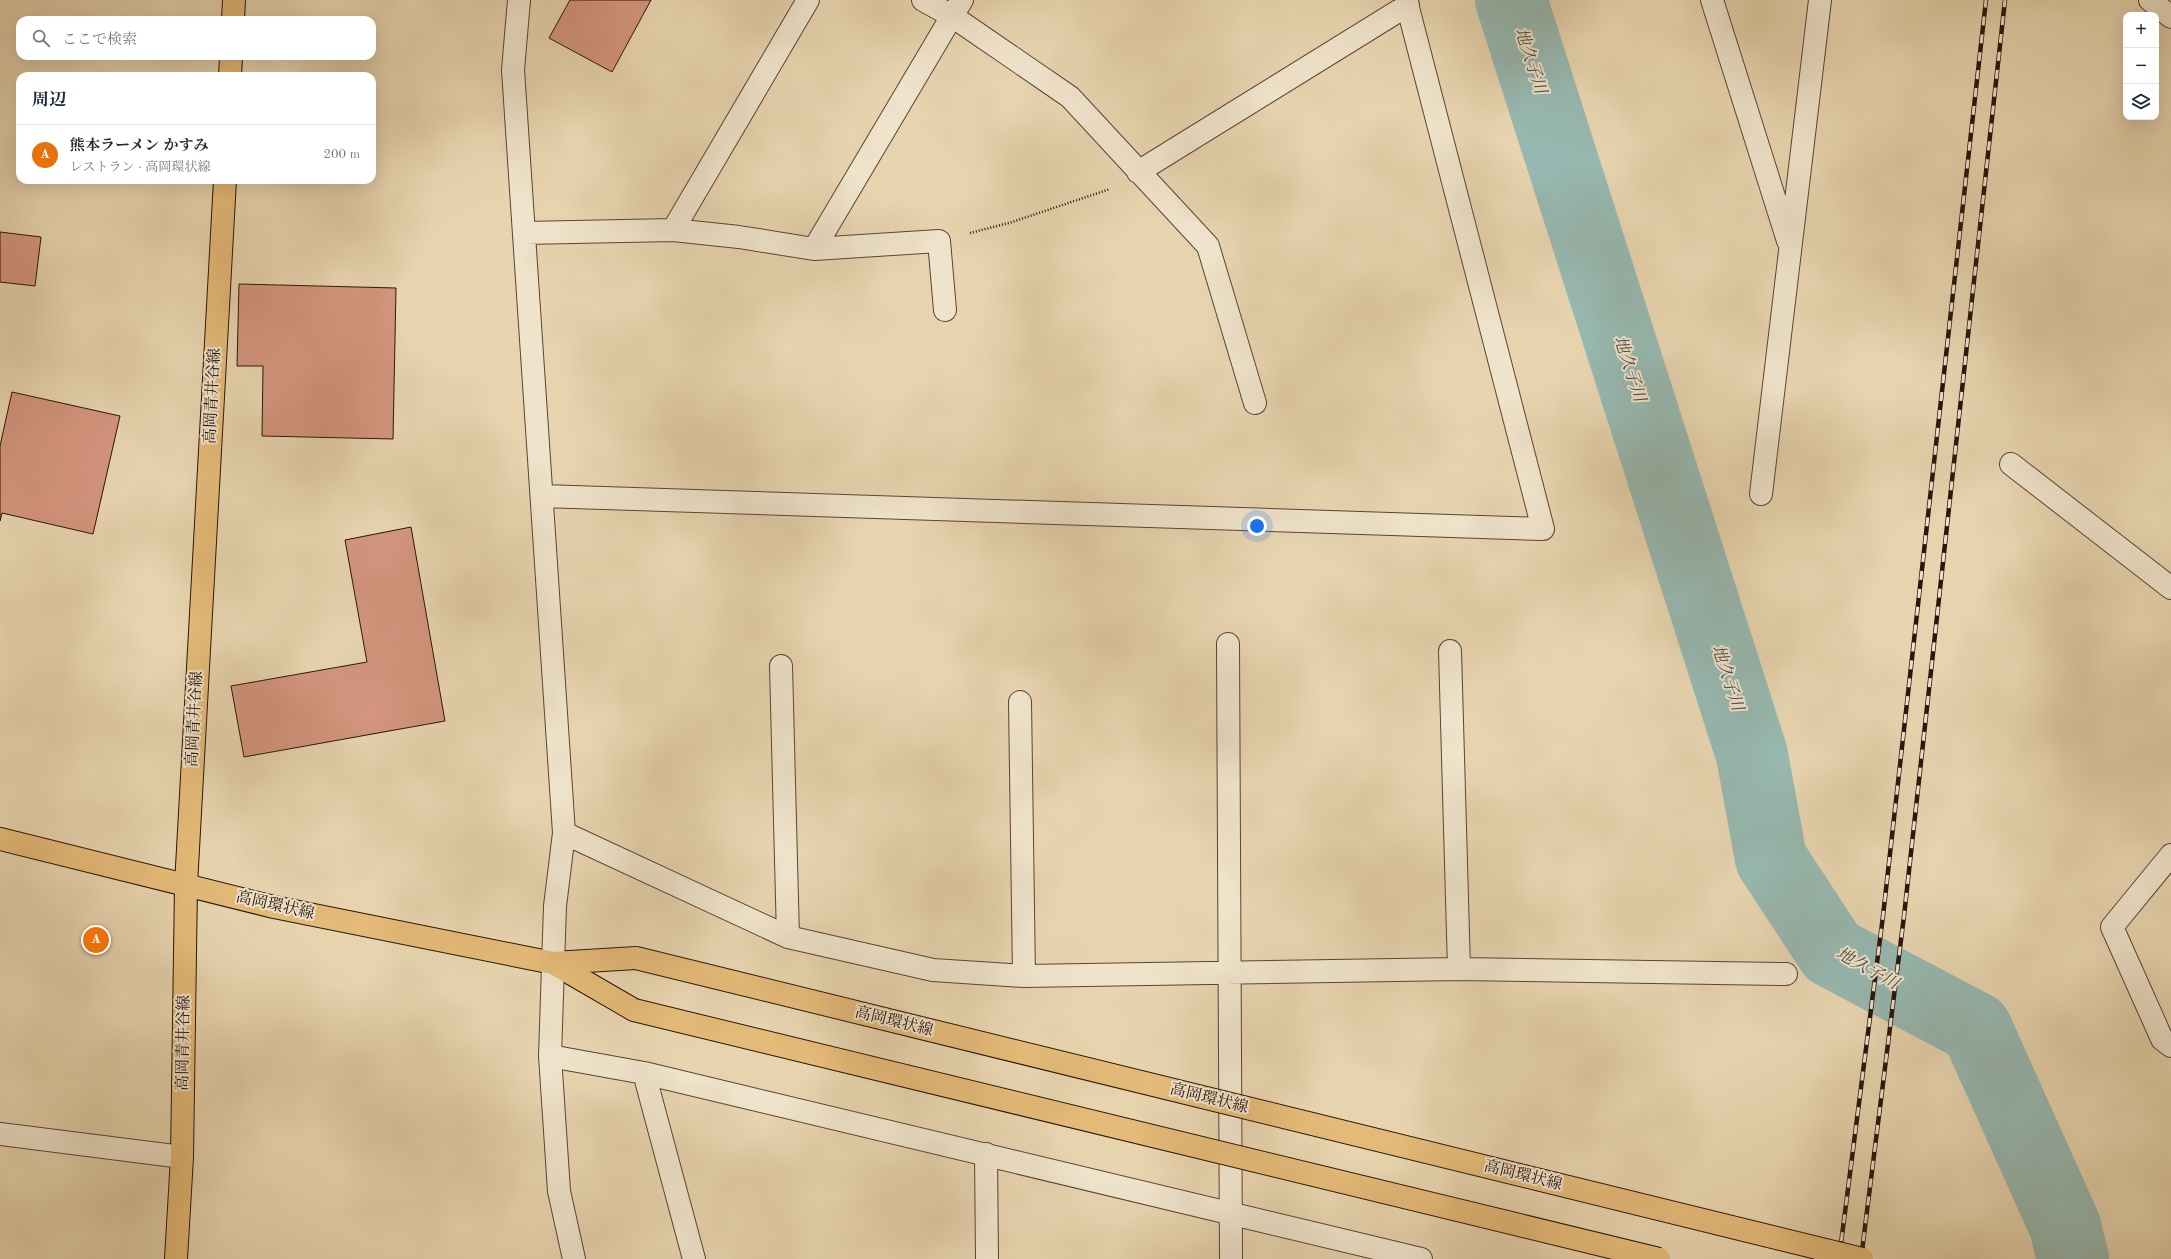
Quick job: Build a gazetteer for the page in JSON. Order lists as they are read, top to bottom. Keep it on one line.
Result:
{"streets":{"main road":["高岡青井谷線","高岡環状線"]},"crossings":[["高岡青井谷線","高岡環状線"]],"water":["地久子川"],"page":{"map_buttons":["+","−"],"search":"ここで検索","heading":"周辺","list":[{"mark":"A","name":"熊本ラーメン かすみ","note":"レストラン · 高岡環状線","value":"200 m"}],"pins":"A"}}
